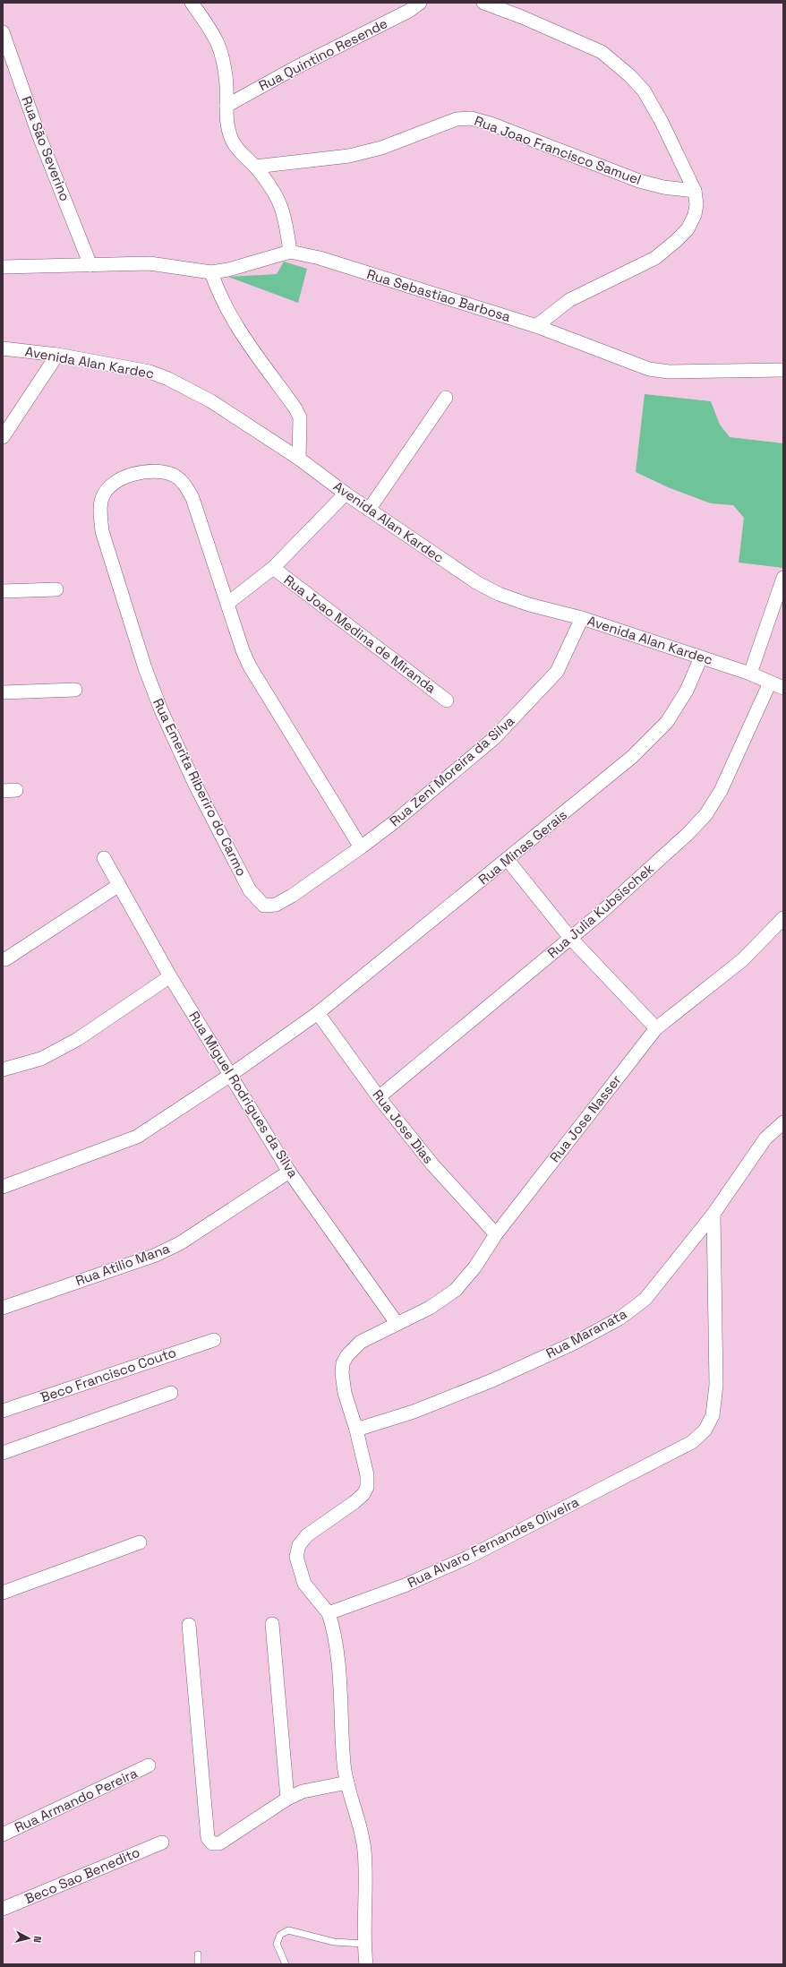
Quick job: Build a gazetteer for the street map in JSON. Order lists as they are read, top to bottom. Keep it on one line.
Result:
{"streets":{"street":["Rua Quintino Resende","Rua São Severino","Rua Joao Francisco Samuel","Rua Sebastiao Barbosa","Avenida Alan Kardec","Rua Joao Medina de Miranda","Rua Zeni Moreira da Silva","Rua Emerita Riberiro do Carmo","Rua Minas Gerais","Rua Julia Kubsischek","Rua Miguel Rodrigues da Silva","Rua Jose Nasser","Rua Jose Dias","Rua Atilio Mana","Rua Maranata","Beco Francisco Couto","Rua Alvaro Fernandes Oliveira","Rua Armando Pereira","Beco Sao Benedito"]},"crossings":[["Rua São Severino","Rua Sebastiao Barbosa"],["Avenida Alan Kardec","Rua Zeni Moreira da Silva"],["Avenida Alan Kardec","Rua Minas Gerais"],["Avenida Alan Kardec","Rua Julia Kubsischek"],["Rua Zeni Moreira da Silva","Rua Emerita Riberiro do Carmo"],["Rua Minas Gerais","Rua Miguel Rodrigues da Silva"],["Rua Minas Gerais","Rua Jose Dias"],["Rua Julia Kubsischek","Rua Jose Dias"],["Rua Miguel Rodrigues da Silva","Rua Jose Nasser"],["Rua Miguel Rodrigues da Silva","Rua Atilio Mana"],["Rua Jose Nasser","Rua Jose Dias"],["Rua Maranata","Rua Alvaro Fernandes Oliveira"]],"north":"right"}
